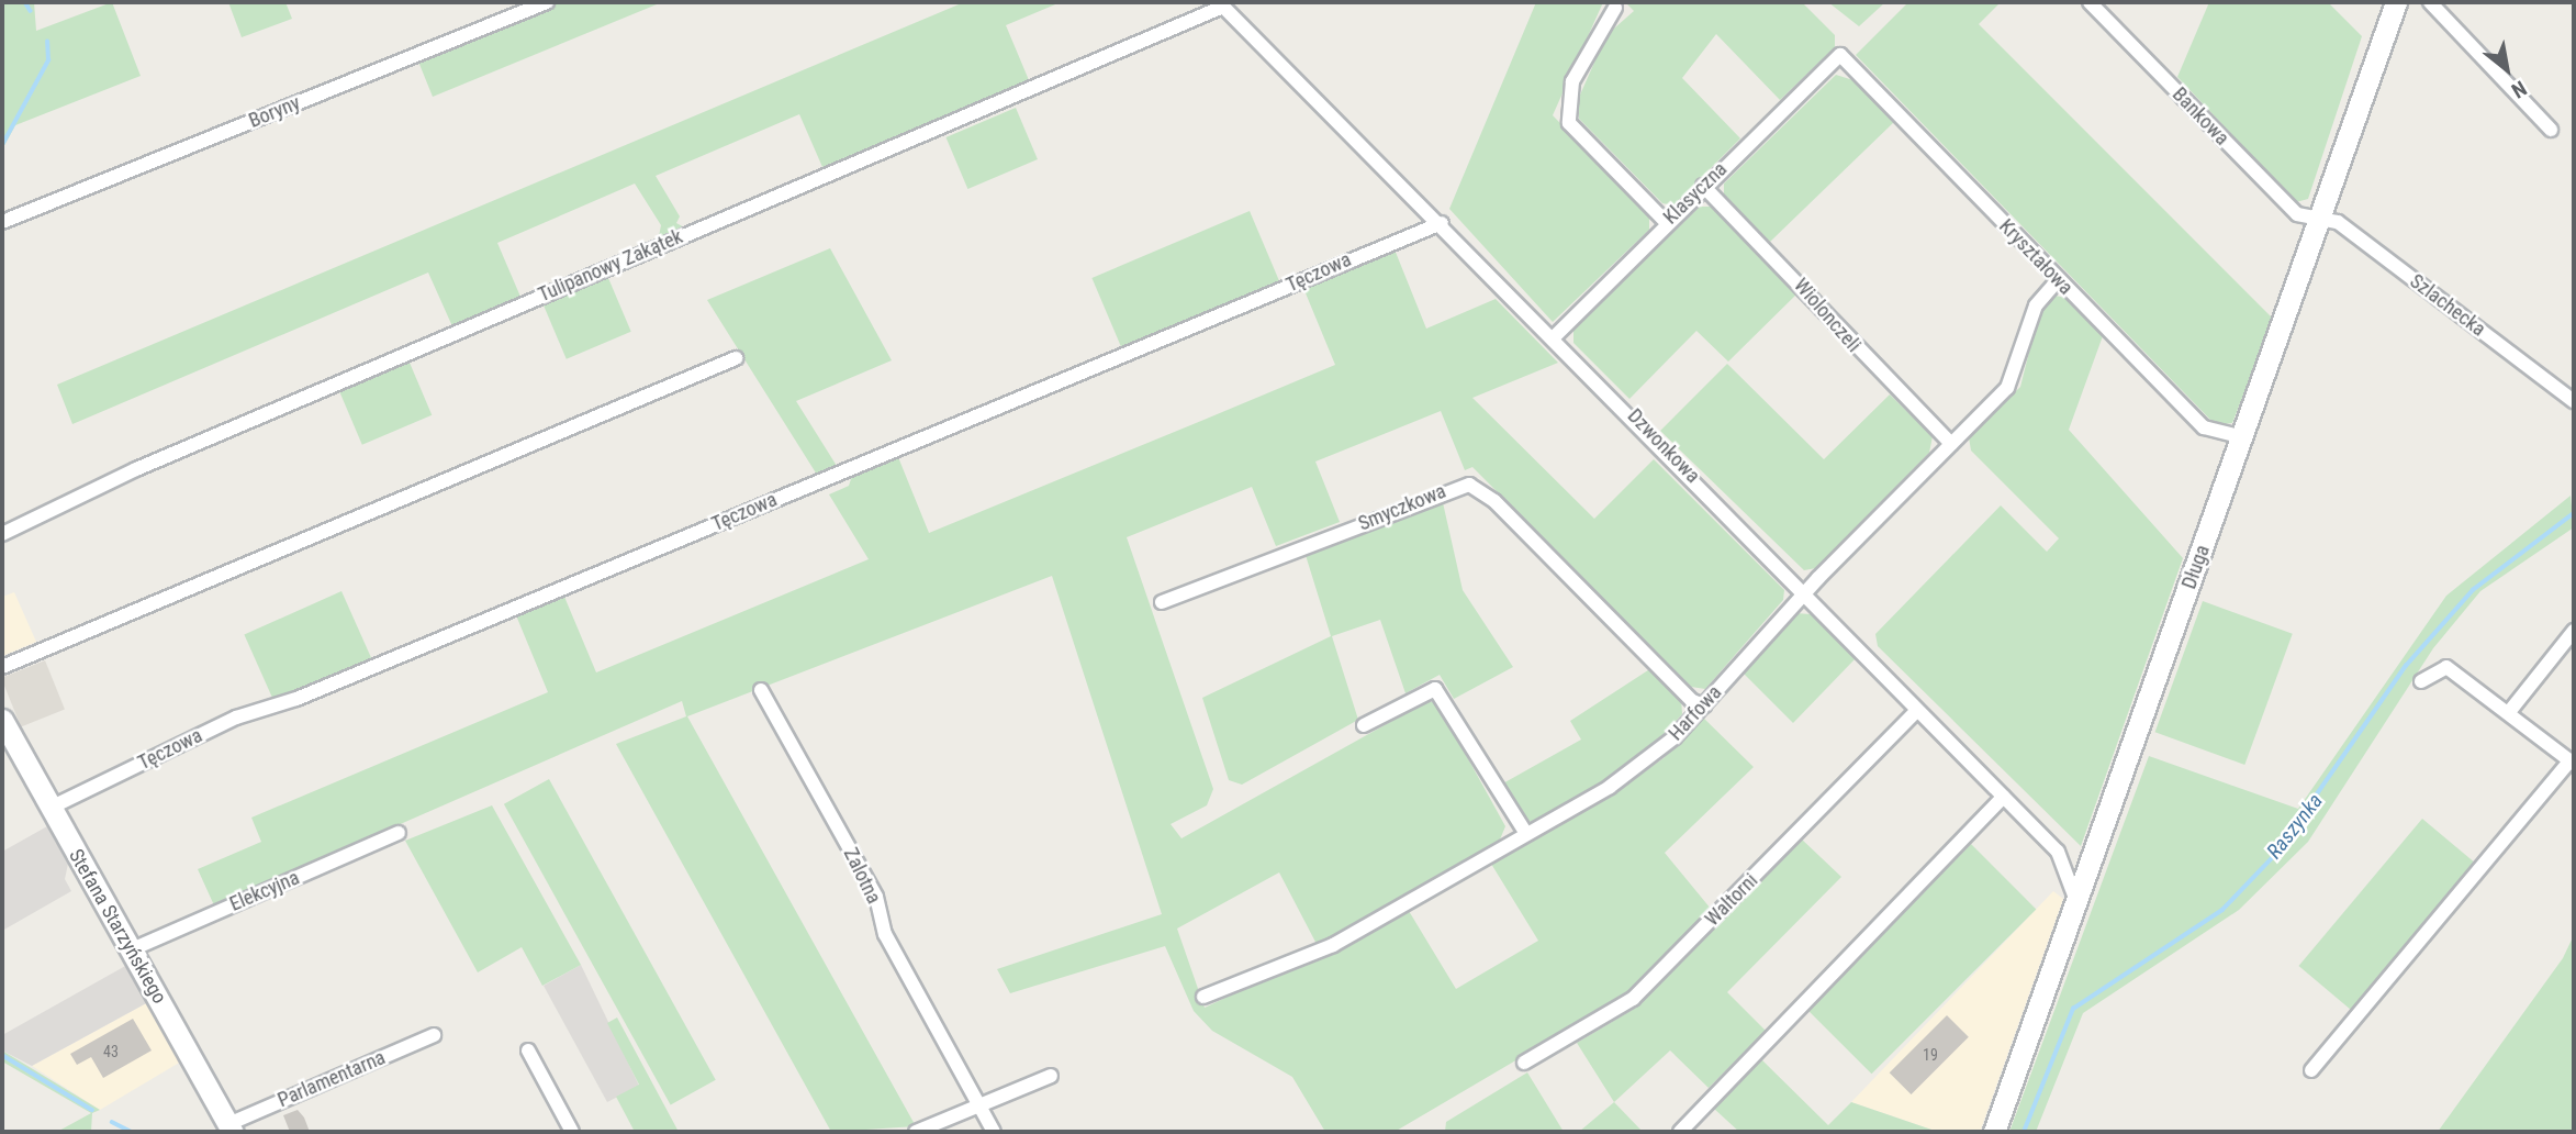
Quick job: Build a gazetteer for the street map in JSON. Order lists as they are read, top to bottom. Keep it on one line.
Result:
{"streets":{"street":["Boryny","Bankowa","Klasyczna","Kryształowa","Tulipanowy Zakątek","Tęczowa","Szlachecka","Wiolonczeli","Dzwonkowa","Smyczkowa","Długa","Harfowa","Zalotna","Elekcyjna","Waltorni","Stefana Starzyńskiego","Parlamentarna"]},"crossings":[["Bankowa","Szlachecka"],["Bankowa","Długa"],["Klasyczna","Kryształowa"],["Klasyczna","Wiolonczeli"],["Klasyczna","Dzwonkowa"],["Kryształowa","Długa"],["Kryształowa","Harfowa"],["Tulipanowy Zakątek","Dzwonkowa"],["Tęczowa","Dzwonkowa"],["Tęczowa","Stefana Starzyńskiego"],["Szlachecka","Długa"],["Wiolonczeli","Harfowa"],["Dzwonkowa","Długa"],["Dzwonkowa","Harfowa"],["Dzwonkowa","Waltorni"],["Smyczkowa","Harfowa"],["Elekcyjna","Stefana Starzyńskiego"],["Stefana Starzyńskiego","Parlamentarna"]],"water":["Raszynka"],"house_numbers":["43","19"],"north":"bottom right"}
